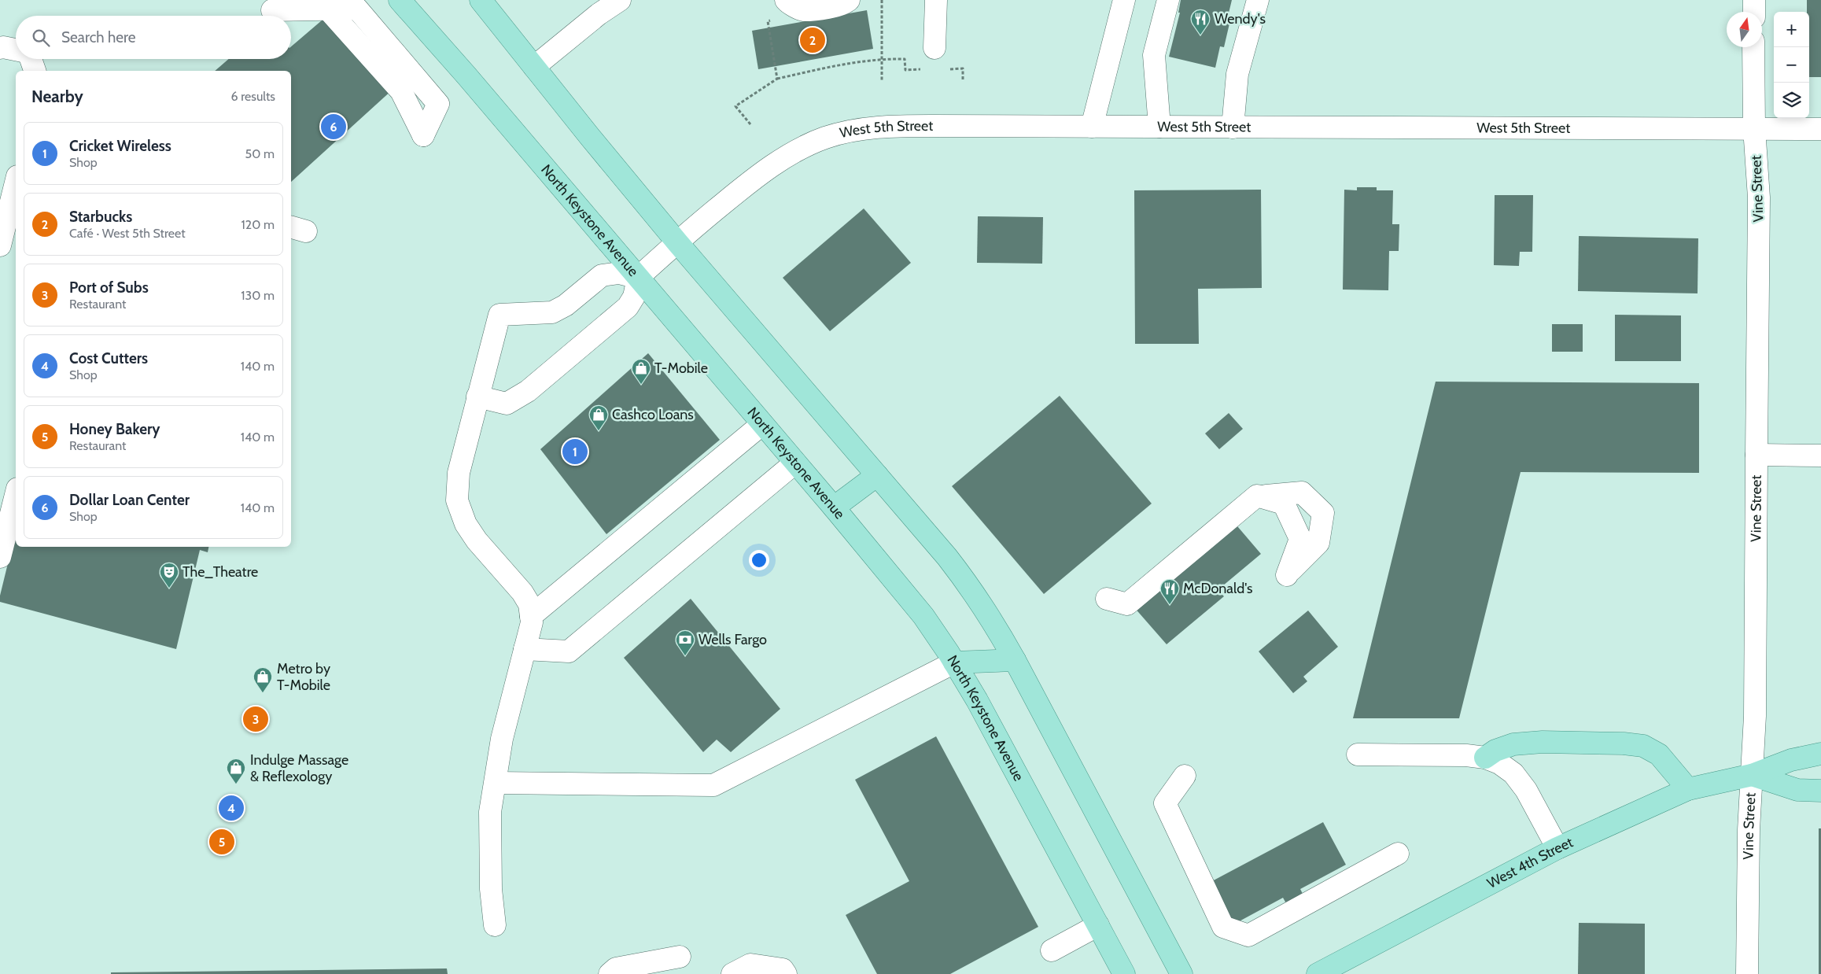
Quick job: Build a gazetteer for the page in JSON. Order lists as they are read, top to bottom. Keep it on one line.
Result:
{"streets":{"main road":["North Keystone Avenue","West 4th Street"],"street":["West 5th Street","Vine Street"]},"crossings":[["West 5th Street","Vine Street"],["West 5th Street","North Keystone Avenue"],["Vine Street","West 4th Street"]],"places":{"restaurant":["Wendy's","McDonald's"],"shop":["T-Mobile","Cashco Loans","Metro by T-Mobile","Indulge Massage & Reflexology"],"theatre":["The_Theatre"],"bank":["Wells Fargo"]},"north":"top","page":{"map_buttons":["+","−"],"search":"Search here","pins":["2","6","1","3","4","5"],"heading":["Nearby","6 results"],"list":[{"mark":"1","name":"Cricket Wireless","note":"Shop","value":"50 m"},{"mark":"2","name":"Starbucks","note":"Café · West 5th Street","value":"120 m"},{"mark":"3","name":"Port of Subs","note":"Restaurant","value":"130 m"},{"mark":"4","name":"Cost Cutters","note":"Shop","value":"140 m"},{"mark":"5","name":"Honey Bakery","note":"Restaurant","value":"140 m"},{"mark":"6","name":"Dollar Loan Center","note":"Shop","value":"140 m"}]}}
